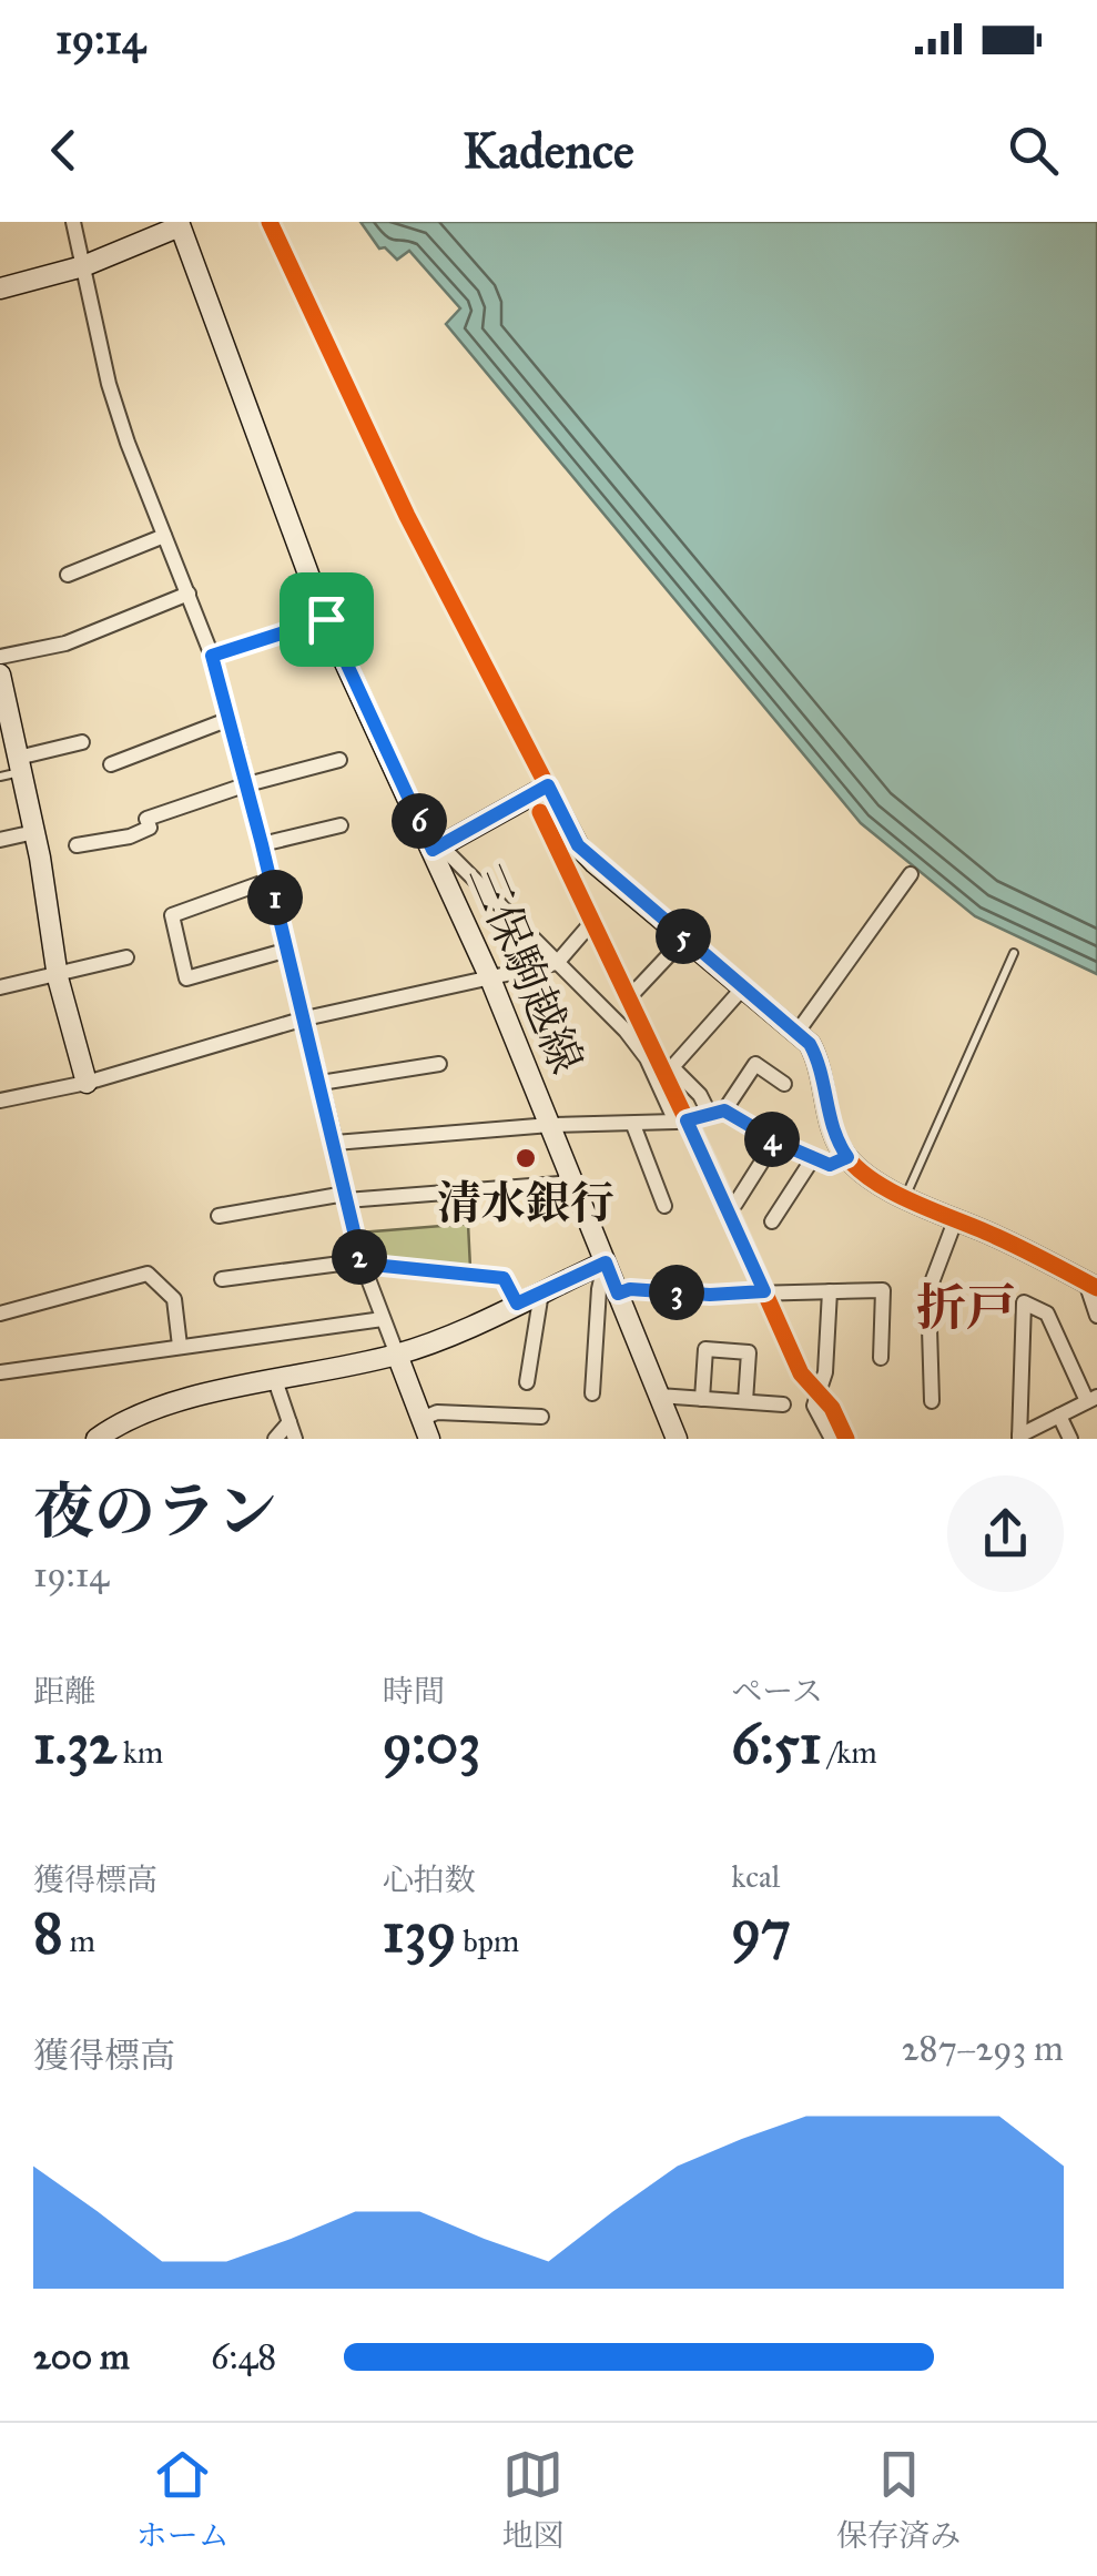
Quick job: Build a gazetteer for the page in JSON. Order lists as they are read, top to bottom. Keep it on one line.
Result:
{"streets":{"street":["三保駒越線"]},"districts":["折戸"],"places":["清水銀行"],"page":{"status":"19:14","header":"Kadence","pins":["6","1","5","4","2","3"],"heading":["夜のラン","19:14"],"stats":[["距離","1.32 km"],["時間","9:03"],["ペース","6:51 /km"],["獲得標高","8 m"],["心拍数","139 bpm"],["kcal","97"]],"chart":["獲得標高","287–293 m"],"list":[{"name":"200 m","note":"6:48"}],"tabs":["ホーム","地図","保存済み"]}}
